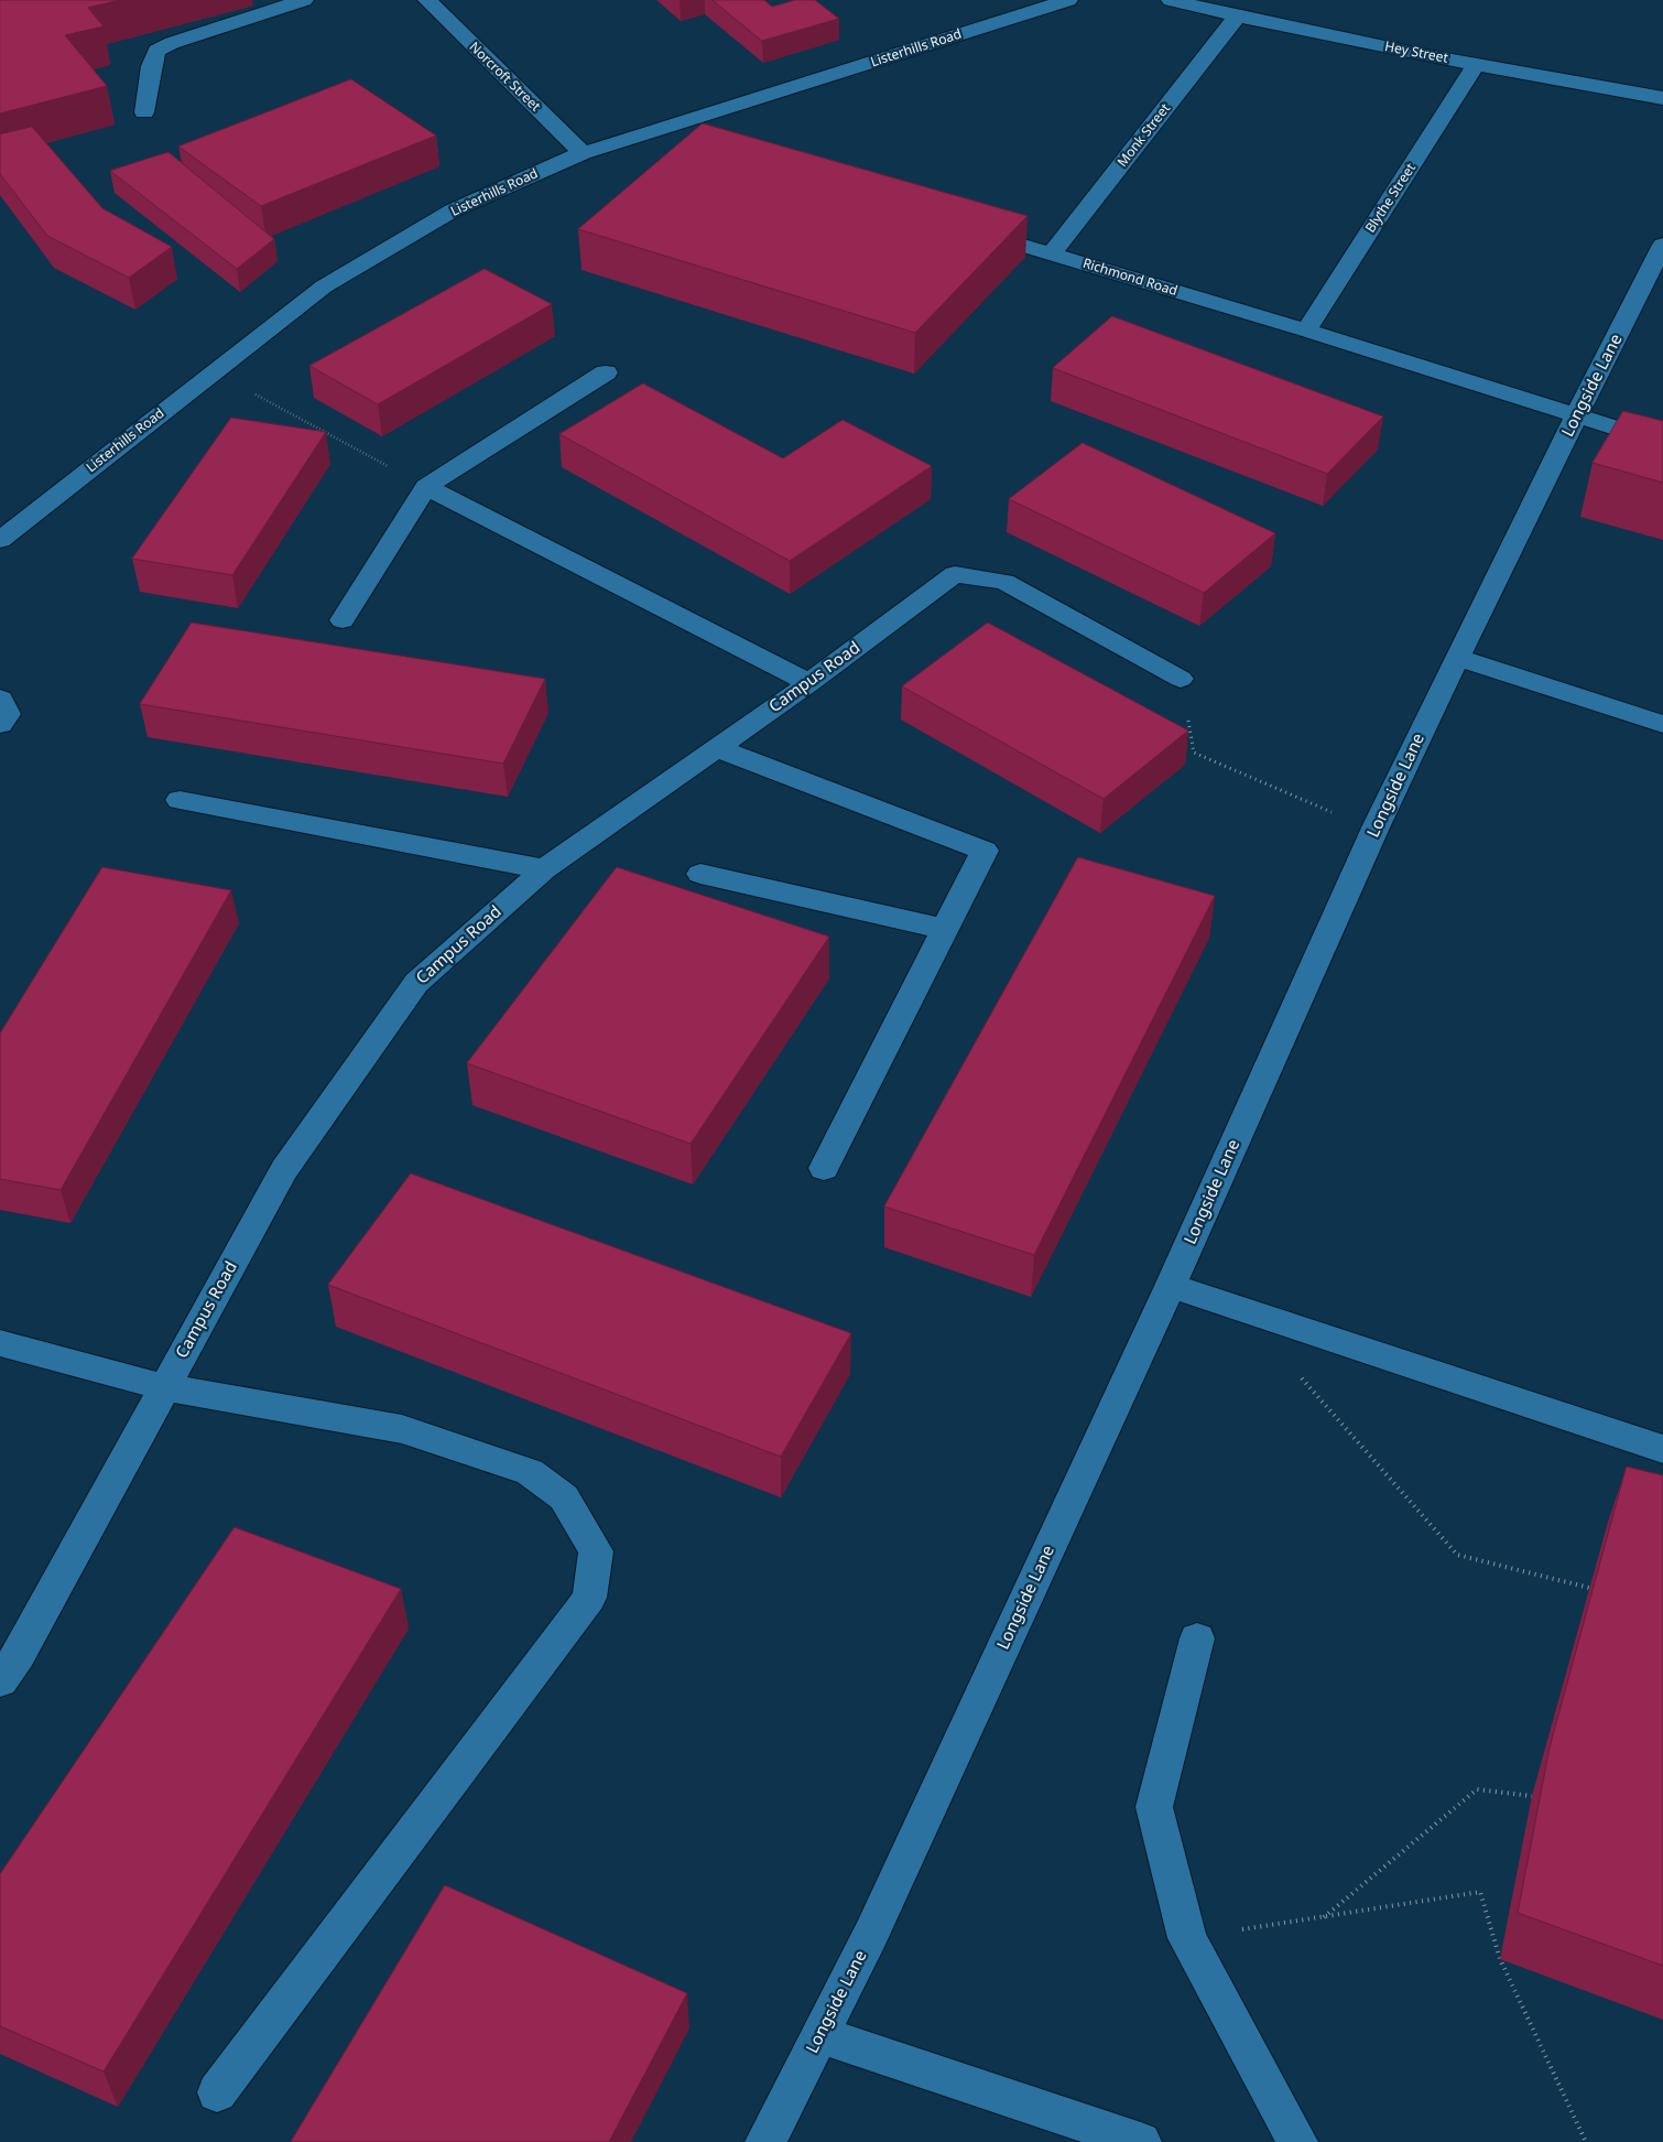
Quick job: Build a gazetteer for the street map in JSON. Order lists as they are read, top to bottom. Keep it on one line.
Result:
{"streets":{"street":["Listerhills Road","Hey Street","Norcroft Street","Monk Street","Blythe Street","Richmond Road","Longside Lane","Campus Road"]},"crossings":[["Listerhills Road","Norcroft Street"],["Hey Street","Monk Street"],["Hey Street","Blythe Street"],["Monk Street","Richmond Road"],["Blythe Street","Richmond Road"],["Richmond Road","Longside Lane"]]}
